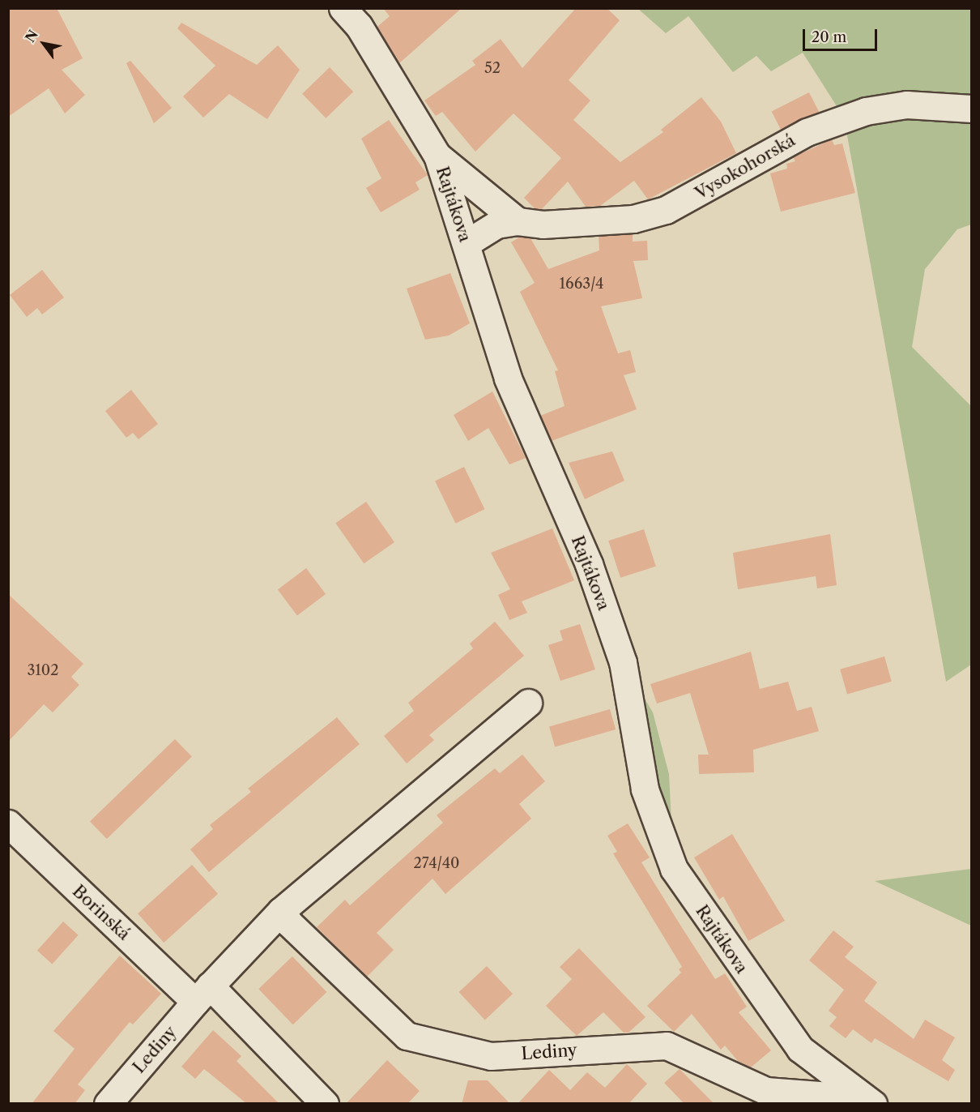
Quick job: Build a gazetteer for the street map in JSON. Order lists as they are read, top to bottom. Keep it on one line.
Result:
{"streets":{"street":["Vysokohorská","Rajtákova","Borinská","Lediny"]},"crossings":[["Vysokohorská","Rajtákova"],["Rajtákova","Lediny"],["Borinská","Lediny"]],"house_numbers":["52","1663/4","3102","274/40"],"scale_bar":"20 m","north":"top left"}
